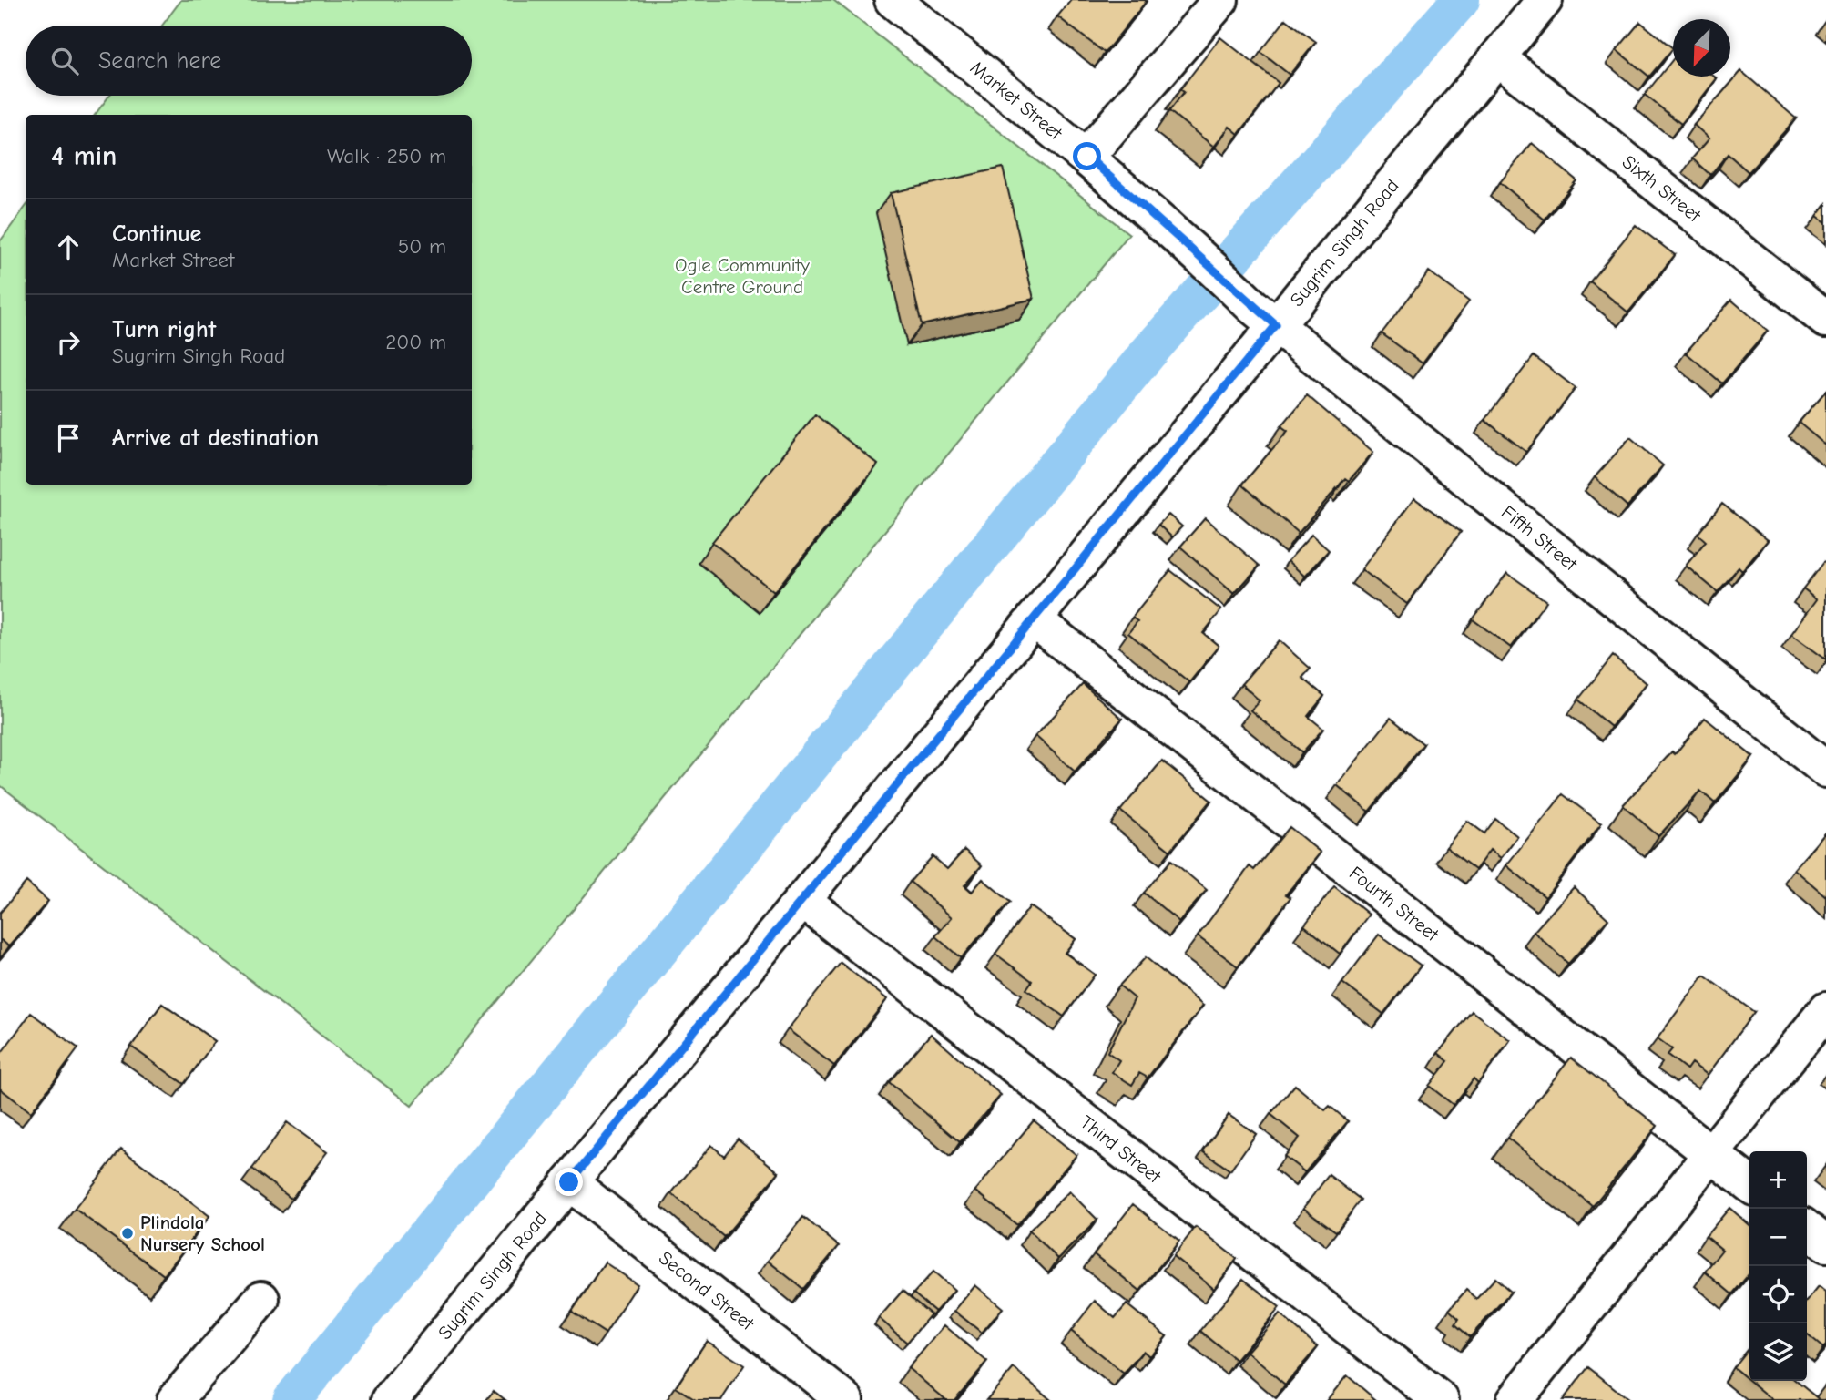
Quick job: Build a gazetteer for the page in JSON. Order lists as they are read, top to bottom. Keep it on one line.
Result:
{"streets":{"street":["Market Street","Sixth Street","Sugrim Singh Road","Fifth Street","Fourth Street","Third Street","Second Street"]},"crossings":[["Market Street","Sugrim Singh Road"],["Market Street","Fifth Street"],["Sixth Street","Sugrim Singh Road"],["Sugrim Singh Road","Fifth Street"],["Sugrim Singh Road","Fourth Street"],["Sugrim Singh Road","Third Street"],["Sugrim Singh Road","Second Street"]],"parks":["Ogle Community Centre Ground"],"places":["Plindola Nursery School"],"north":"bottom left","page":{"search":"Search here","heading":["4 min","Walk · 250 m"],"list":[["Continue","Market Street","50 m"],["Turn right","Sugrim Singh Road","200 m"],"Arrive at destination"],"map_buttons":["+","−"]}}
